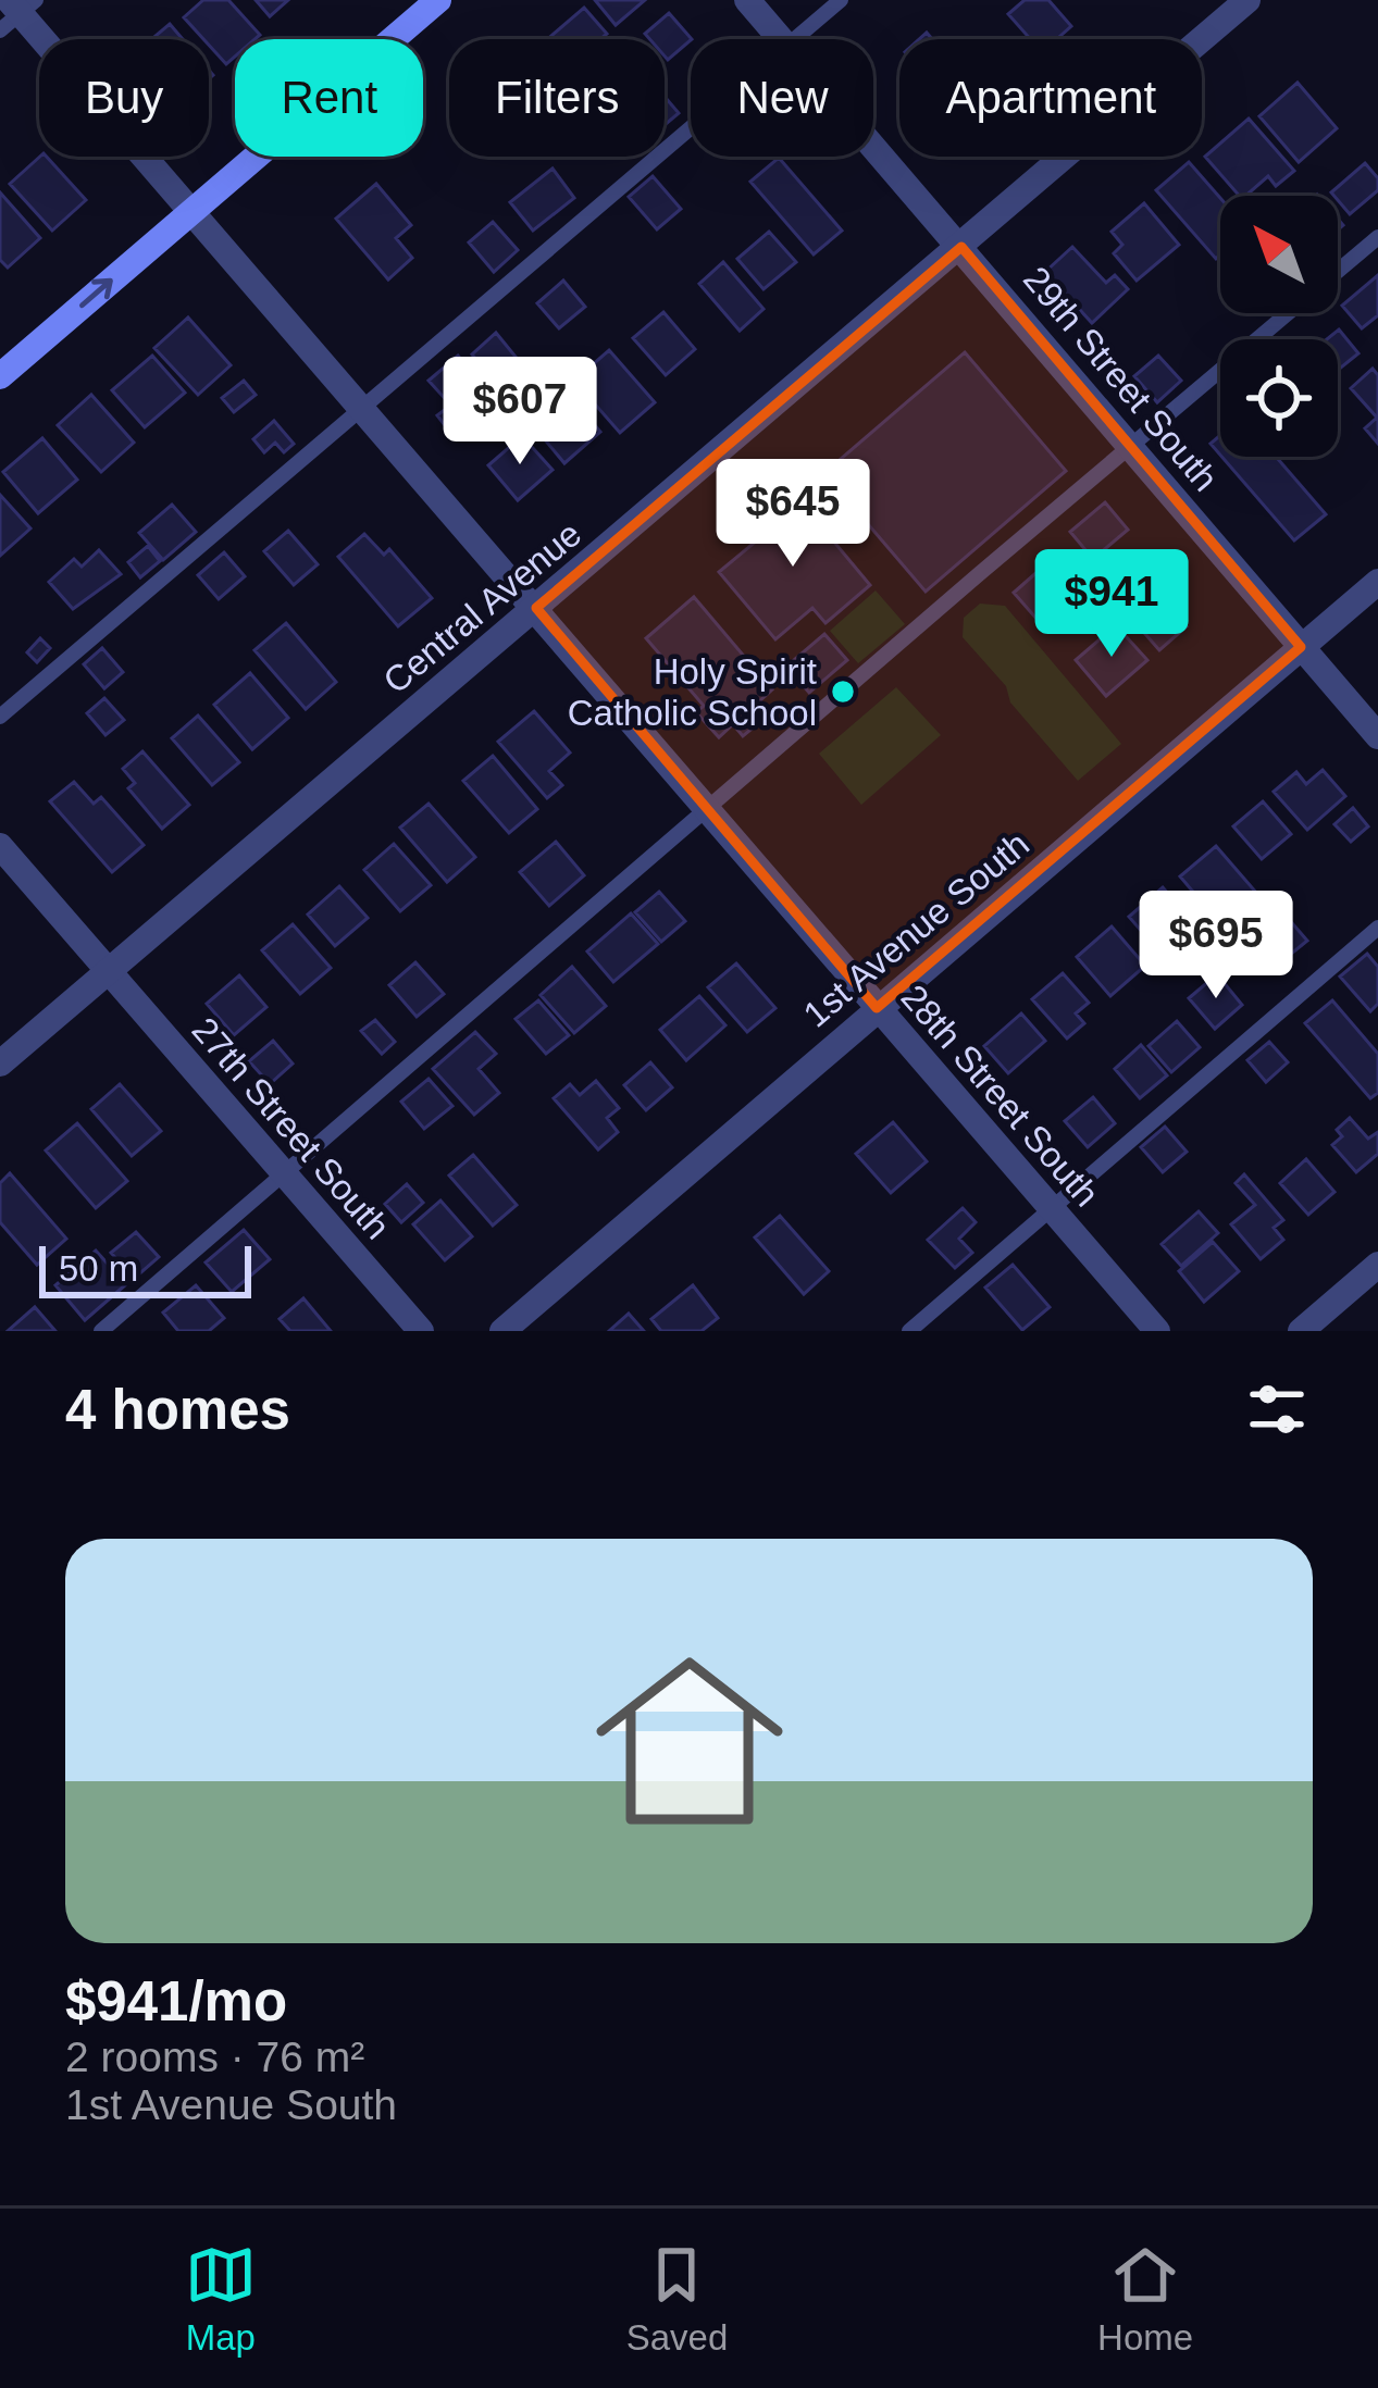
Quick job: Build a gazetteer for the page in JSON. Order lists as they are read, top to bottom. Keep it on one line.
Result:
{"streets":{"street":["29th Street South","Central Avenue","1st Avenue South","28th Street South","27th Street South"]},"crossings":[["29th Street South","Central Avenue"],["29th Street South","1st Avenue South"],["Central Avenue","28th Street South"],["Central Avenue","27th Street South"],["1st Avenue South","28th Street South"]],"places":["Holy Spirit Catholic School"],"scale_bar":"50 m","north":"top left","page":{"chip":["Buy","Rent","Filters","New","Apartment"],"price":["$607","$645","$941","$695"],"scale":"50 m","heading":"4 homes","list":[{"name":"$941/mo","note":"2 rooms · 76 m² · 1st Avenue South"}],"tabs":["Map","Saved","Home"]}}
